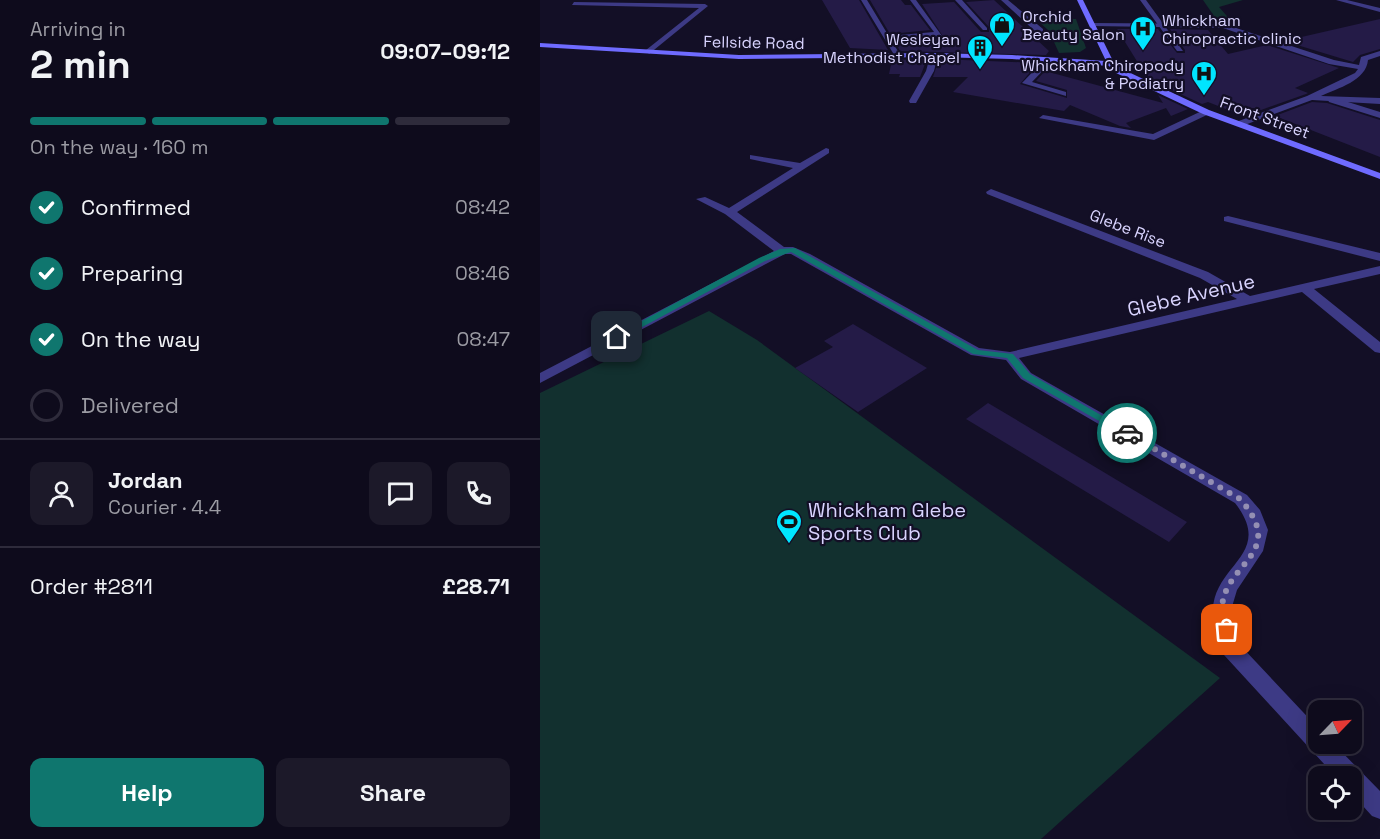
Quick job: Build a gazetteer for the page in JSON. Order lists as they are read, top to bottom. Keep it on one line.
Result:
{"streets":{"street":["Fellside Road","Front Street","Glebe Rise","Glebe Avenue"]},"crossings":[["Fellside Road","Front Street"],["Glebe Rise","Glebe Avenue"]],"places":{"shop":["Orchid Beauty Salon"],"hospital":["Whickham Chiropractic clinic","Whickham Chiropody & Podiatry"],"building":["Wesleyan Methodist Chapel"],"sports":["Whickham Glebe Sports Club"]},"north":"top right","page":{"heading":["2 min","Arriving in","09:07–09:12"],"panel":["Jordan","Courier · 4.4","Order #2811","£28.71"],"bar":"On the way · 160 m","list":[["Confirmed","08:42"],["Preparing","08:46"],["On the way","08:47"],"Delivered"],"buttons":["Help","Share"]}}
